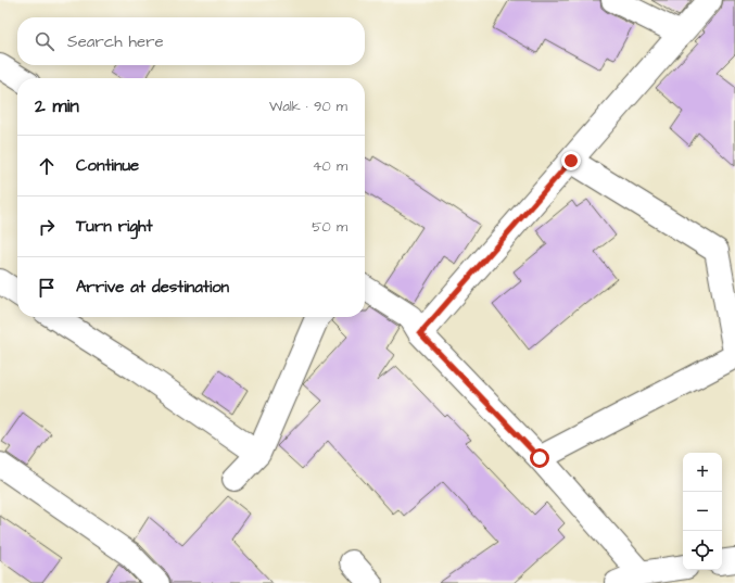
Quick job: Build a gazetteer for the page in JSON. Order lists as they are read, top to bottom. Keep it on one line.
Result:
{"page":{"search":"Search here","heading":["2 min","Walk · 90 m"],"list":[["Continue","40 m"],["Turn right","50 m"],"Arrive at destination"],"map_buttons":["+","−"]}}
